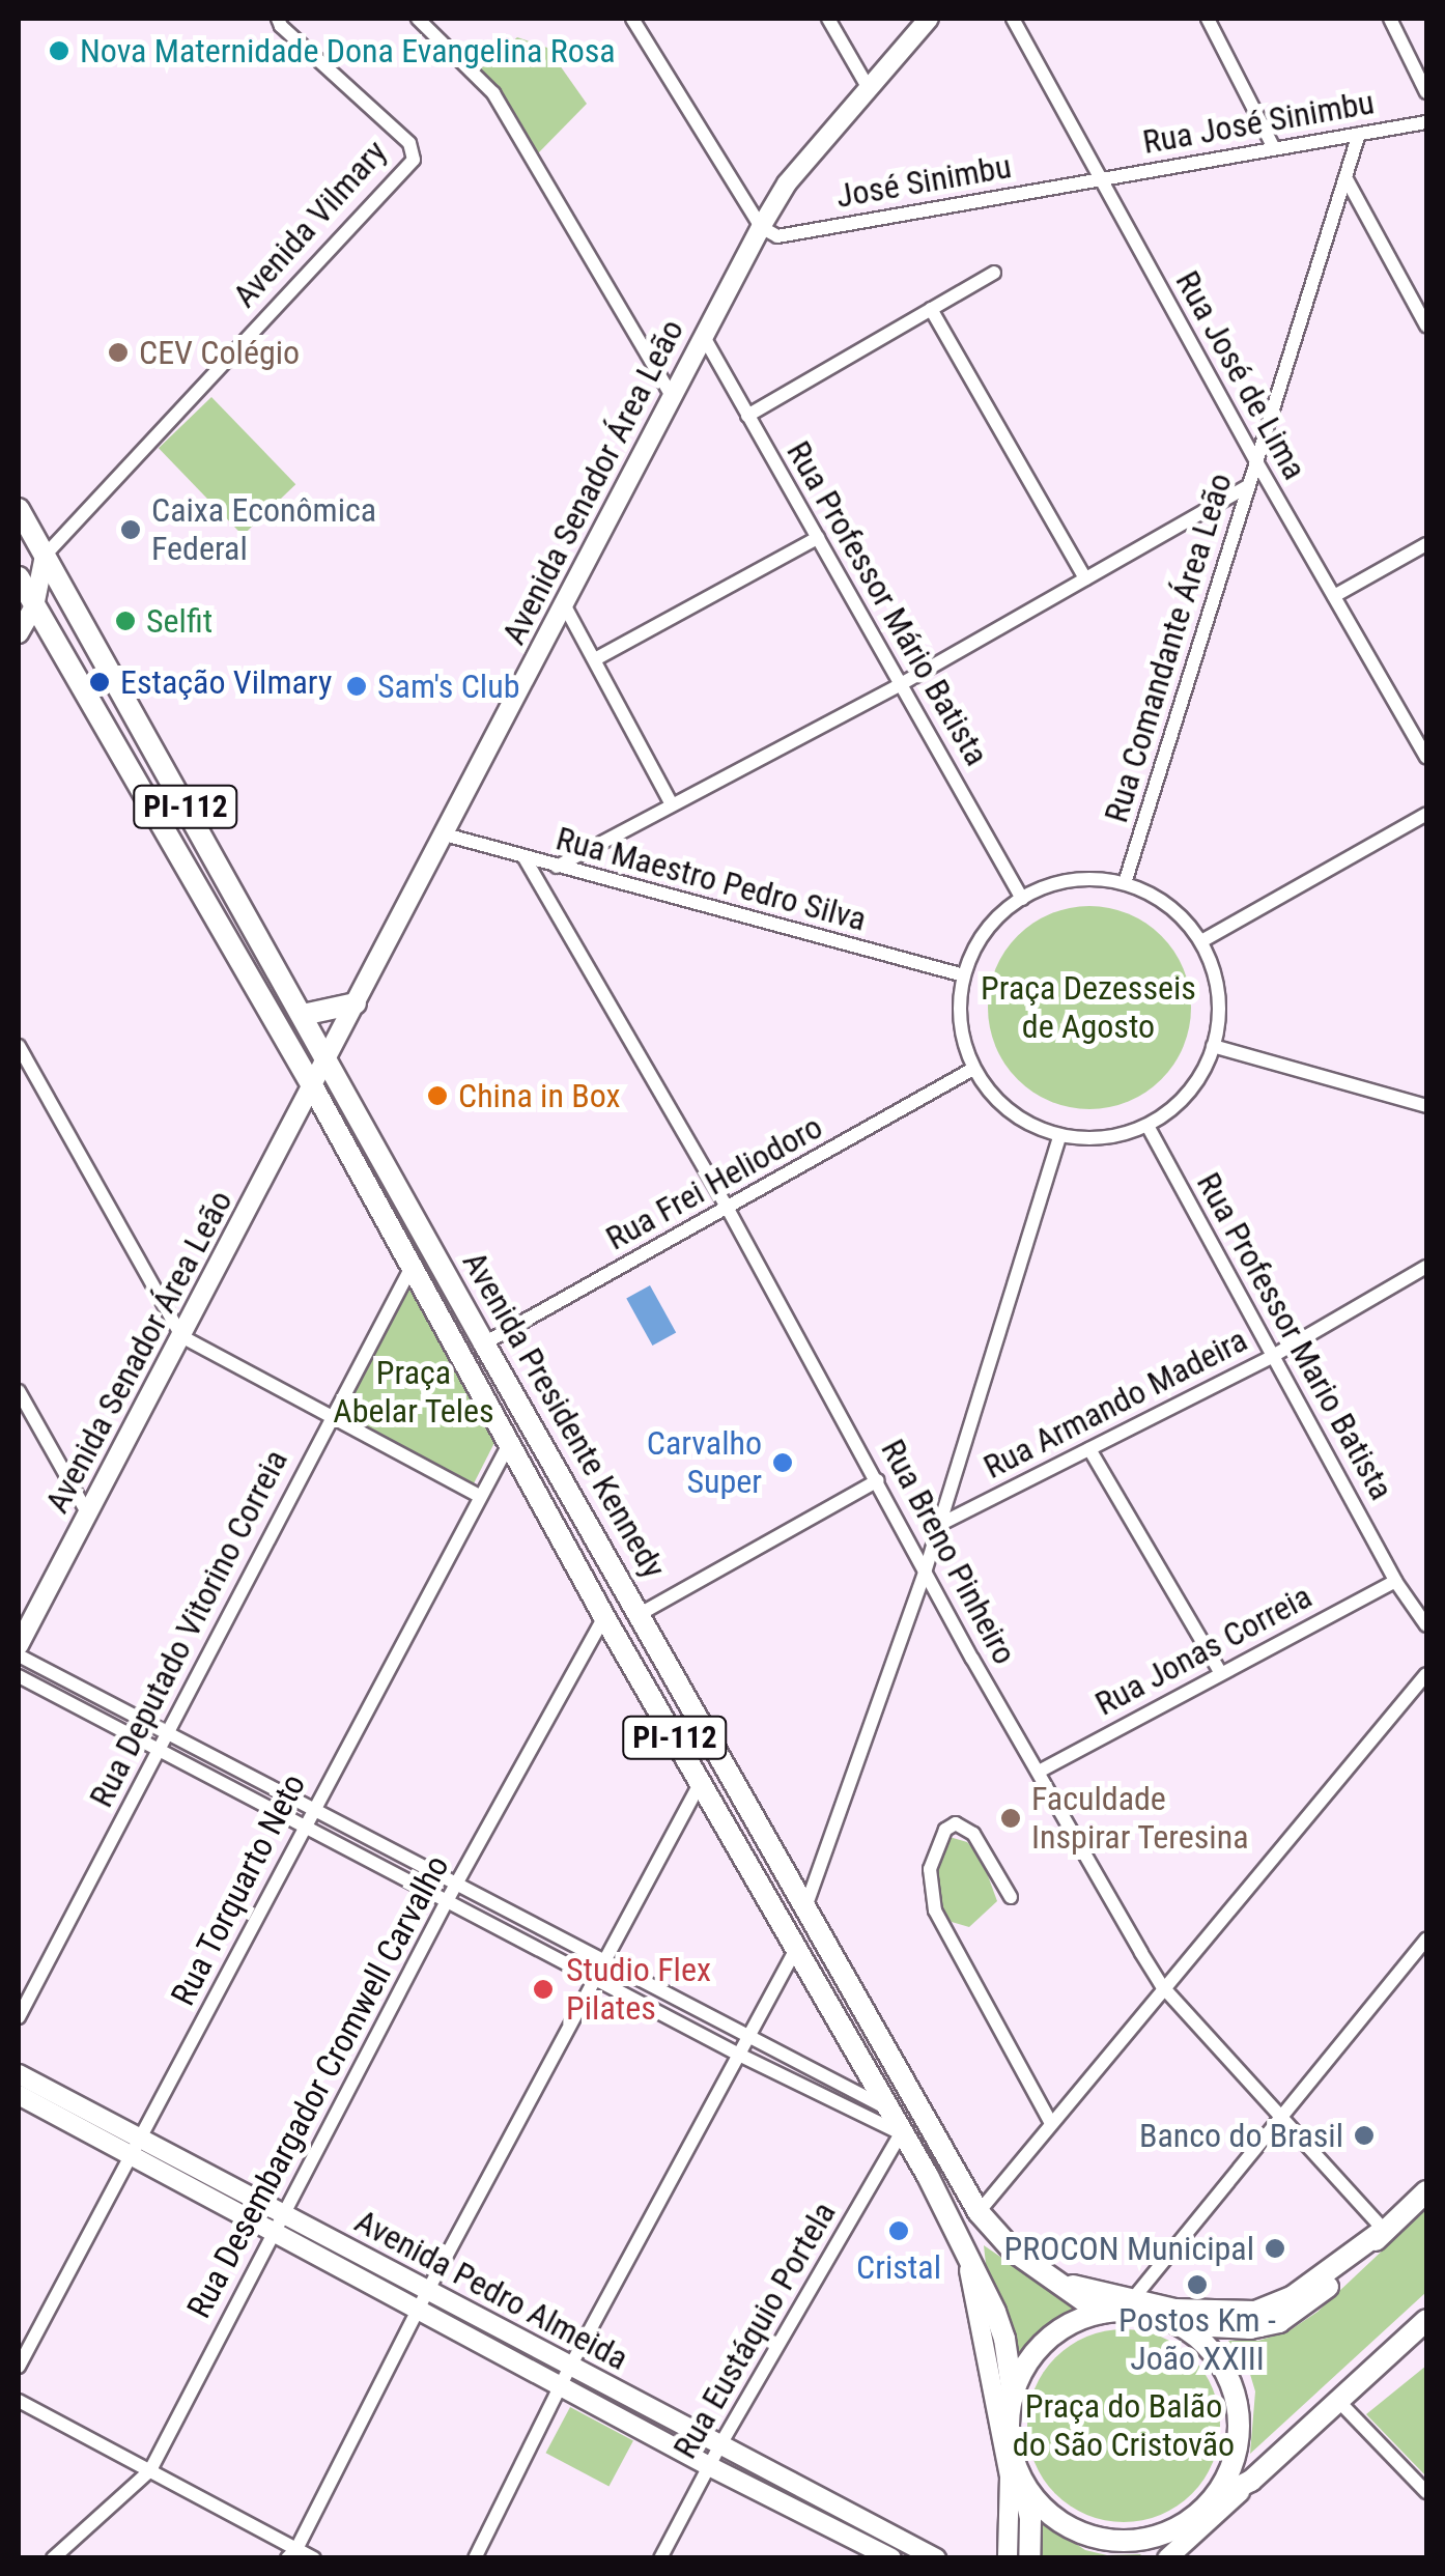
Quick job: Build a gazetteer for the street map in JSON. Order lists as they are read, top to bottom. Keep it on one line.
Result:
{"streets":{"main road":["PI-112","Avenida Presidente Kennedy"],"street":["Rua José Sinimbu","José Sinimbu","Avenida Vilmary","Rua José de Lima","Avenida Senador Área Leão","Rua Professor Mário Batista","Rua Comandante Área Leão","Rua Maestro Pedro Silva","Rua Frei Heliodoro","Rua Professor Mario Batista","Rua Armando Madeira","Rua Breno Pinheiro","Rua Deputado Vitorino Correia","Rua Jonas Correia","Rua Torquarto Neto","Rua Desembargador Cromwell Carvalho","Avenida Pedro Almeida","Rua Eustáquio Portela"]},"crossings":[["Rua José Sinimbu","José Sinimbu"],["Rua José Sinimbu","Rua José de Lima"],["Rua José Sinimbu","Rua Comandante Área Leão"],["José Sinimbu","Rua José de Lima"],["José Sinimbu","Avenida Senador Área Leão"],["Avenida Vilmary","Avenida Presidente Kennedy"],["Rua José de Lima","Rua Comandante Área Leão"],["Avenida Senador Área Leão","Rua Professor Mário Batista"],["Avenida Senador Área Leão","Rua Maestro Pedro Silva"],["Avenida Senador Área Leão","Avenida Presidente Kennedy"],["Rua Professor Mário Batista","Rua Comandante Área Leão"],["Rua Professor Mário Batista","Rua Maestro Pedro Silva"],["Rua Professor Mário Batista","Rua Frei Heliodoro"],["Rua Professor Mário Batista","Rua Professor Mario Batista"],["Rua Comandante Área Leão","Rua Maestro Pedro Silva"],["Rua Comandante Área Leão","Rua Frei Heliodoro"],["Rua Comandante Área Leão","Rua Professor Mario Batista"],["Rua Maestro Pedro Silva","Rua Frei Heliodoro"],["Rua Maestro Pedro Silva","Rua Professor Mario Batista"],["Rua Maestro Pedro Silva","Rua Breno Pinheiro"],["Rua Frei Heliodoro","Rua Professor Mario Batista"],["Rua Frei Heliodoro","Avenida Presidente Kennedy"],["Rua Frei Heliodoro","Rua Breno Pinheiro"],["Rua Professor Mario Batista","Rua Armando Madeira"],["Rua Professor Mario Batista","Rua Jonas Correia"],["Avenida Presidente Kennedy","Rua Deputado Vitorino Correia"],["Avenida Presidente Kennedy","Rua Torquarto Neto"],["Avenida Presidente Kennedy","Rua Desembargador Cromwell Carvalho"],["Avenida Presidente Kennedy","Rua Eustáquio Portela"],["Rua Breno Pinheiro","Rua Jonas Correia"],["Rua Torquarto Neto","Avenida Pedro Almeida"],["Rua Desembargador Cromwell Carvalho","Avenida Pedro Almeida"],["Avenida Pedro Almeida","Rua Eustáquio Portela"]],"parks":["Praça Dezesseis de Agosto","Praça Abelar Teles","Praça do Balão do São Cristovão"],"places":["Nova Maternidade Dona Evangelina Rosa","CEV Colégio","Caixa Econômica Federal","Selfit","Estação Vilmary","Sam's Club","China in Box","Carvalho Super","Faculdade Inspirar Teresina","Studio Flex Pilates","Banco do Brasil","Cristal","PROCON Municipal","Postos Km - João XXIII"]}
